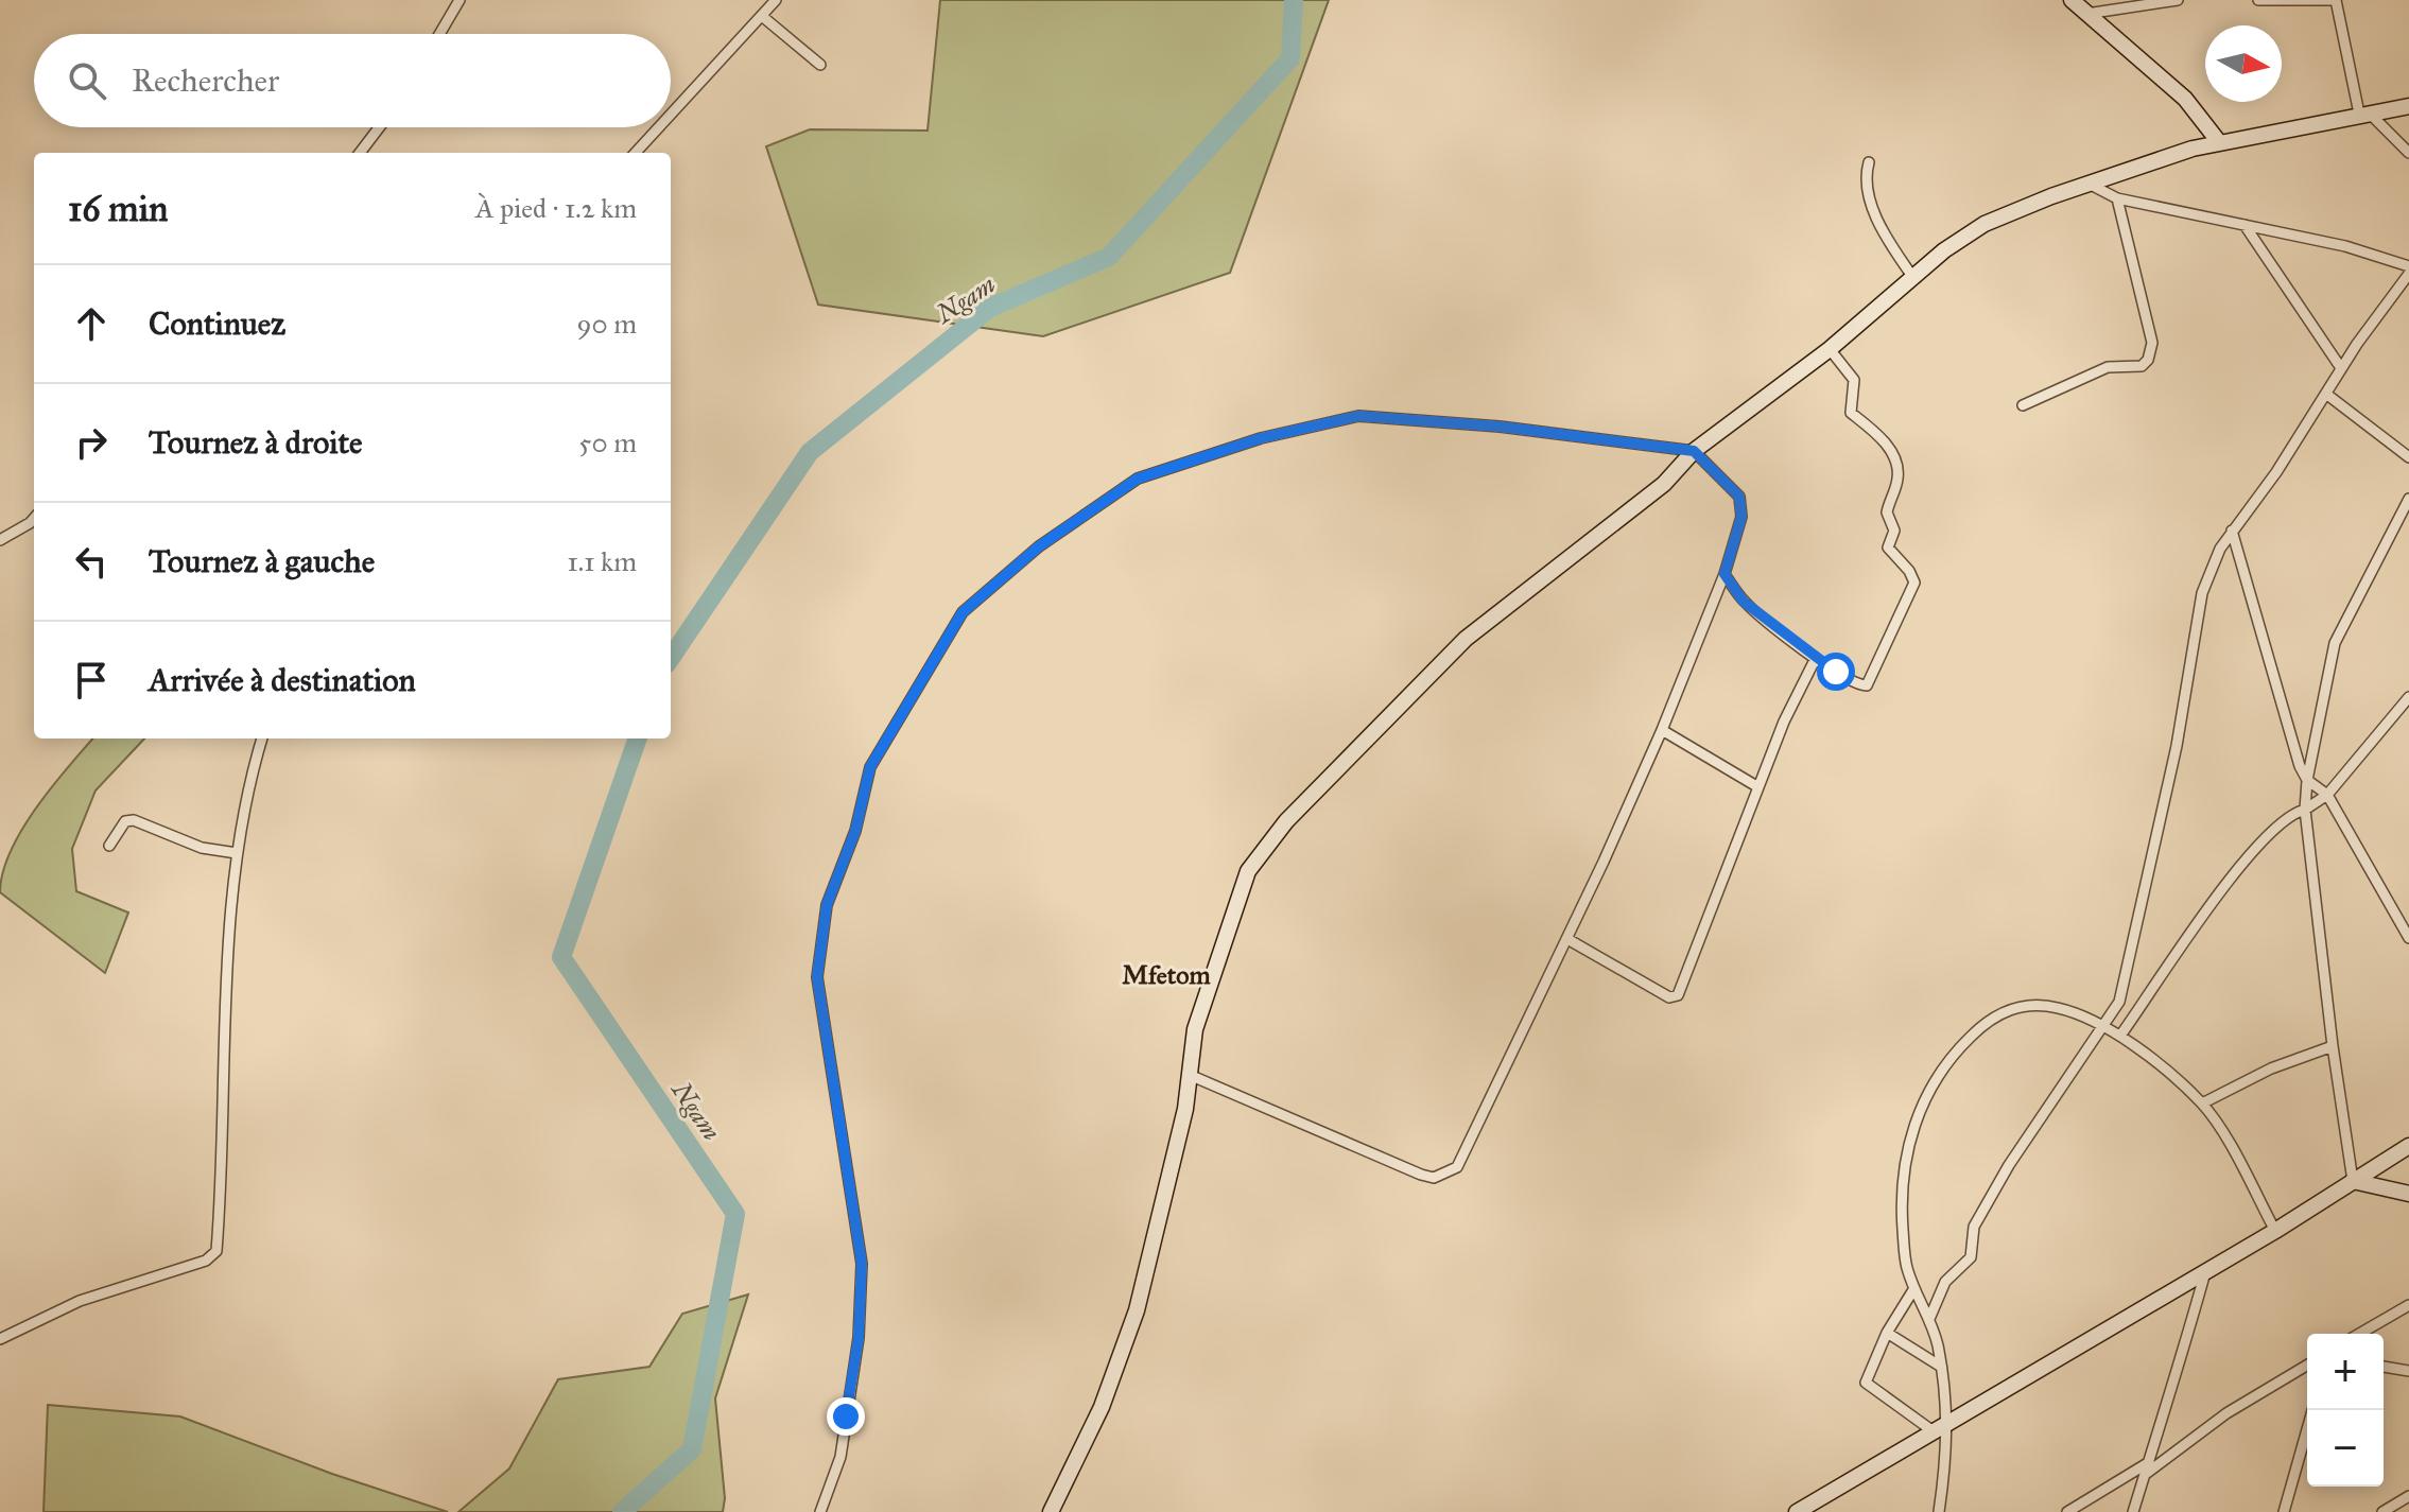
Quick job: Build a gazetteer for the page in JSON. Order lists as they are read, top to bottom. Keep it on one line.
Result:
{"districts":["Mfetom"],"water":["Ngam"],"north":"right","page":{"search":"Rechercher","heading":["16 min","À pied · 1.2 km"],"list":[["Continuez","90 m"],["Tournez à droite","50 m"],["Tournez à gauche","1.1 km"],"Arrivée à destination"],"map_buttons":["+","−"]}}
